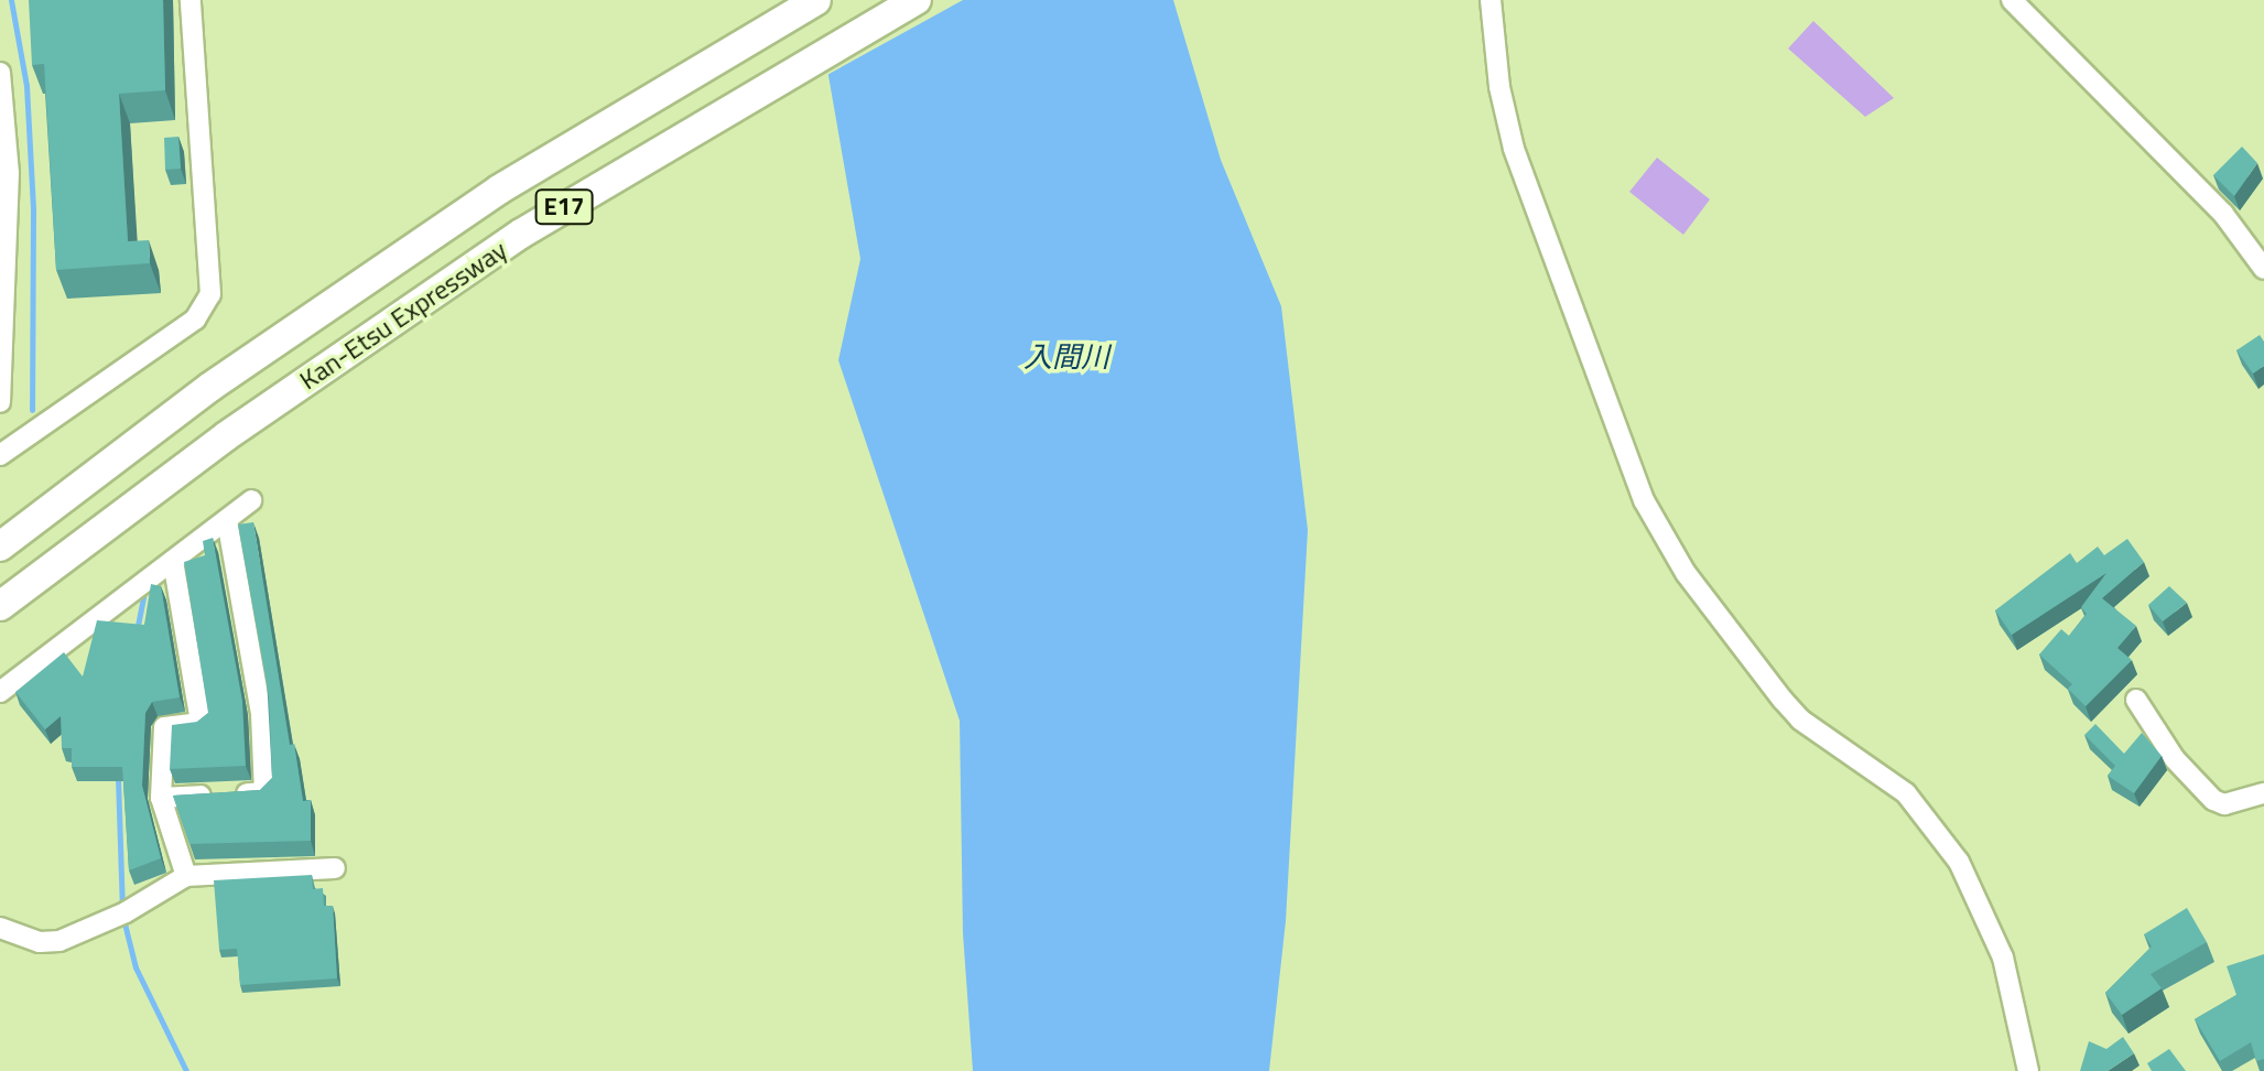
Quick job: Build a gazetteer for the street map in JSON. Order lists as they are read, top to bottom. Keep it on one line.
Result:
{"streets":{"highway":["E17","Kan-Etsu Expressway"]},"water":["入間川"]}
